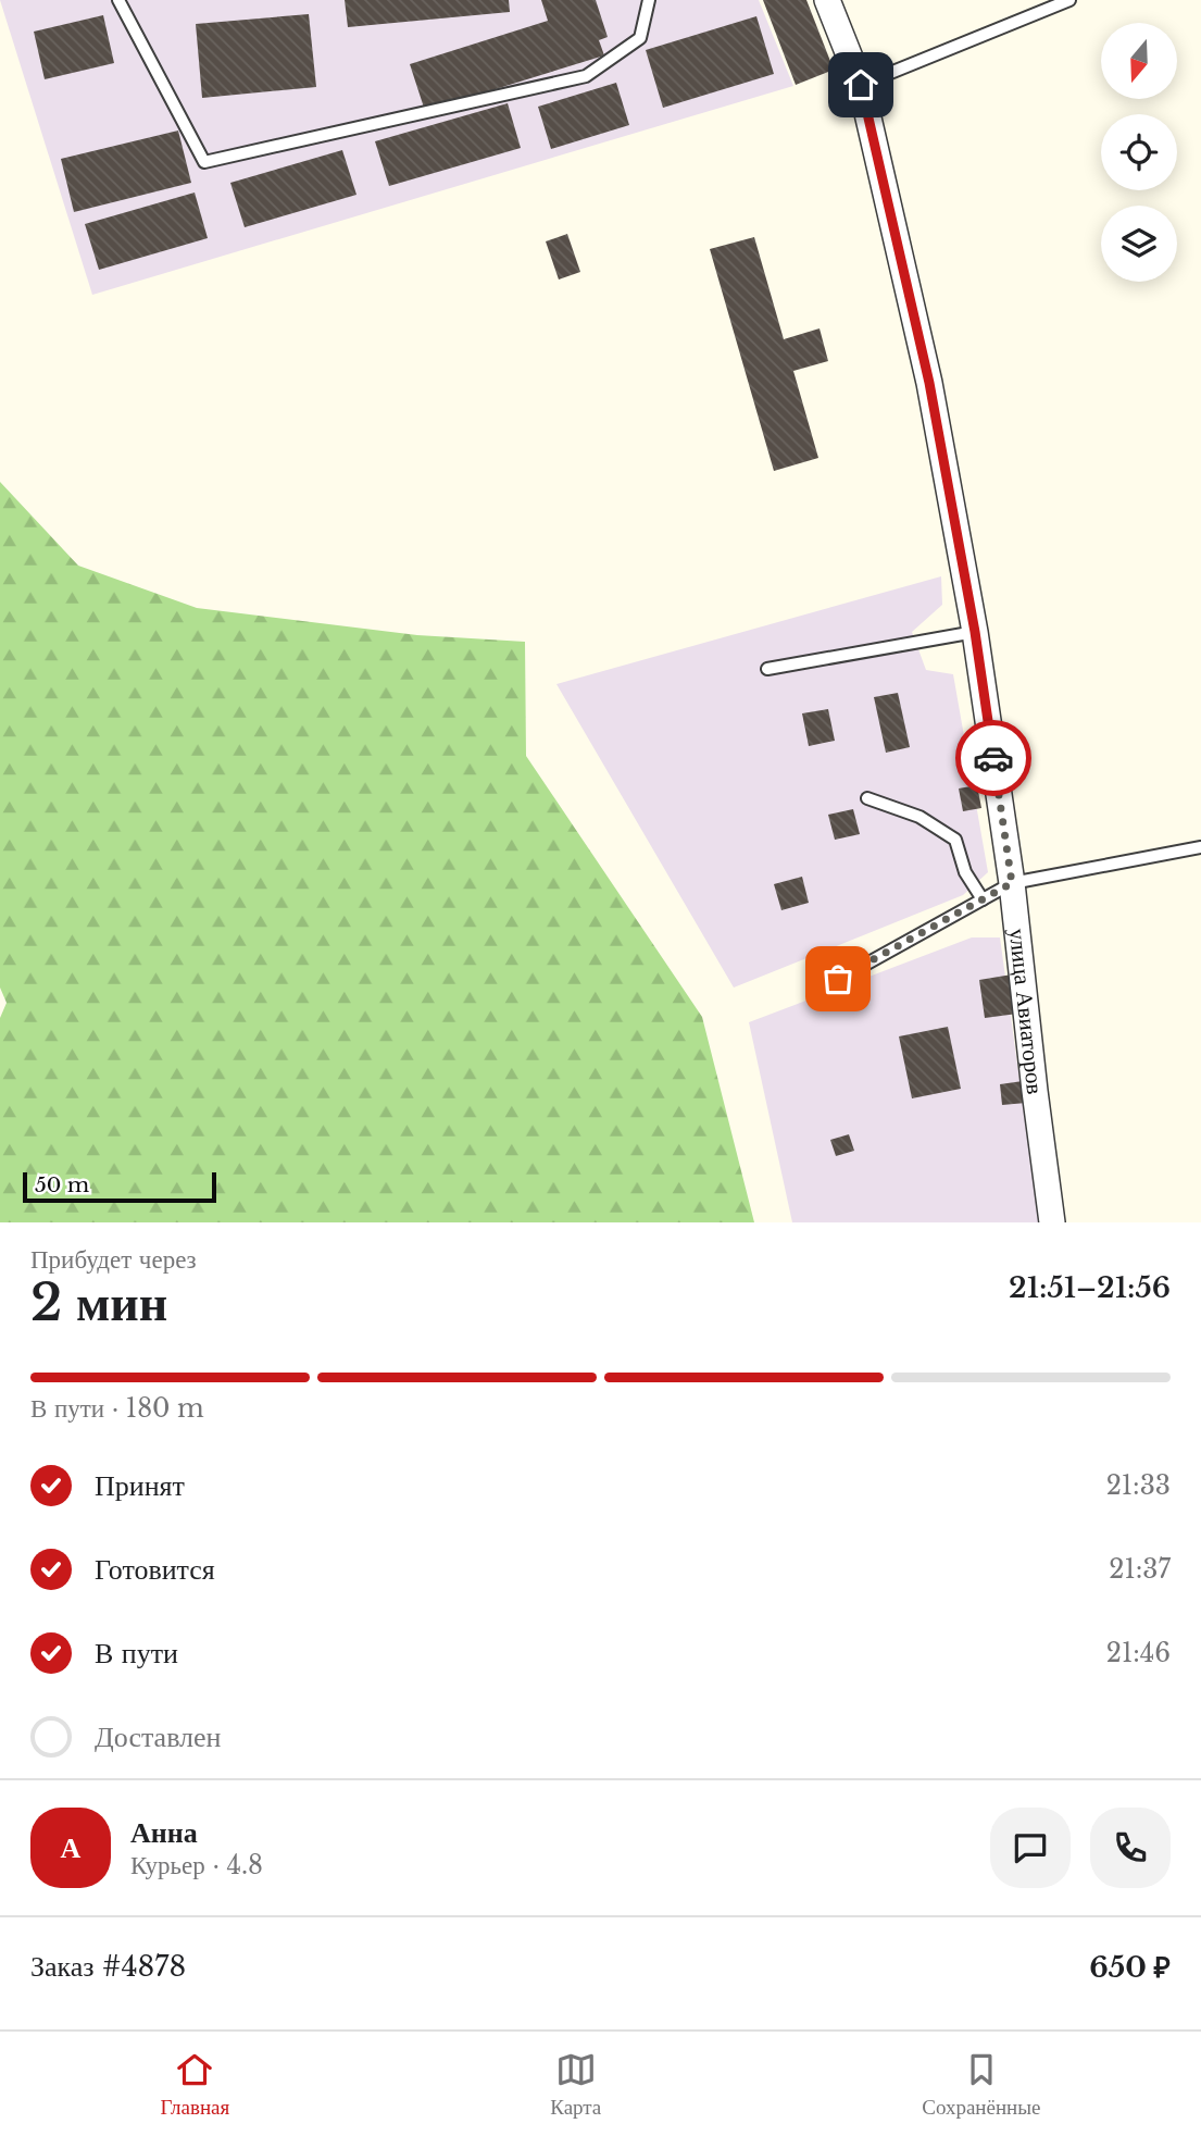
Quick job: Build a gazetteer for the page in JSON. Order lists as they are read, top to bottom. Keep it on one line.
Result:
{"streets":{"street":["улица Авиаторов"]},"scale_bar":"50 m","north":"bottom","page":{"scale":"50 m","heading":["2 мин","Прибудет через","21:51–21:56"],"panel":["Анна","Курьер · 4.8","Заказ #4878","650 ₽"],"bar":"В пути · 180 m","list":[["Принят","21:33"],["Готовится","21:37"],["В пути","21:46"],"Доставлен"],"round":"А","tabs":["Главная","Карта","Сохранённые"]}}
